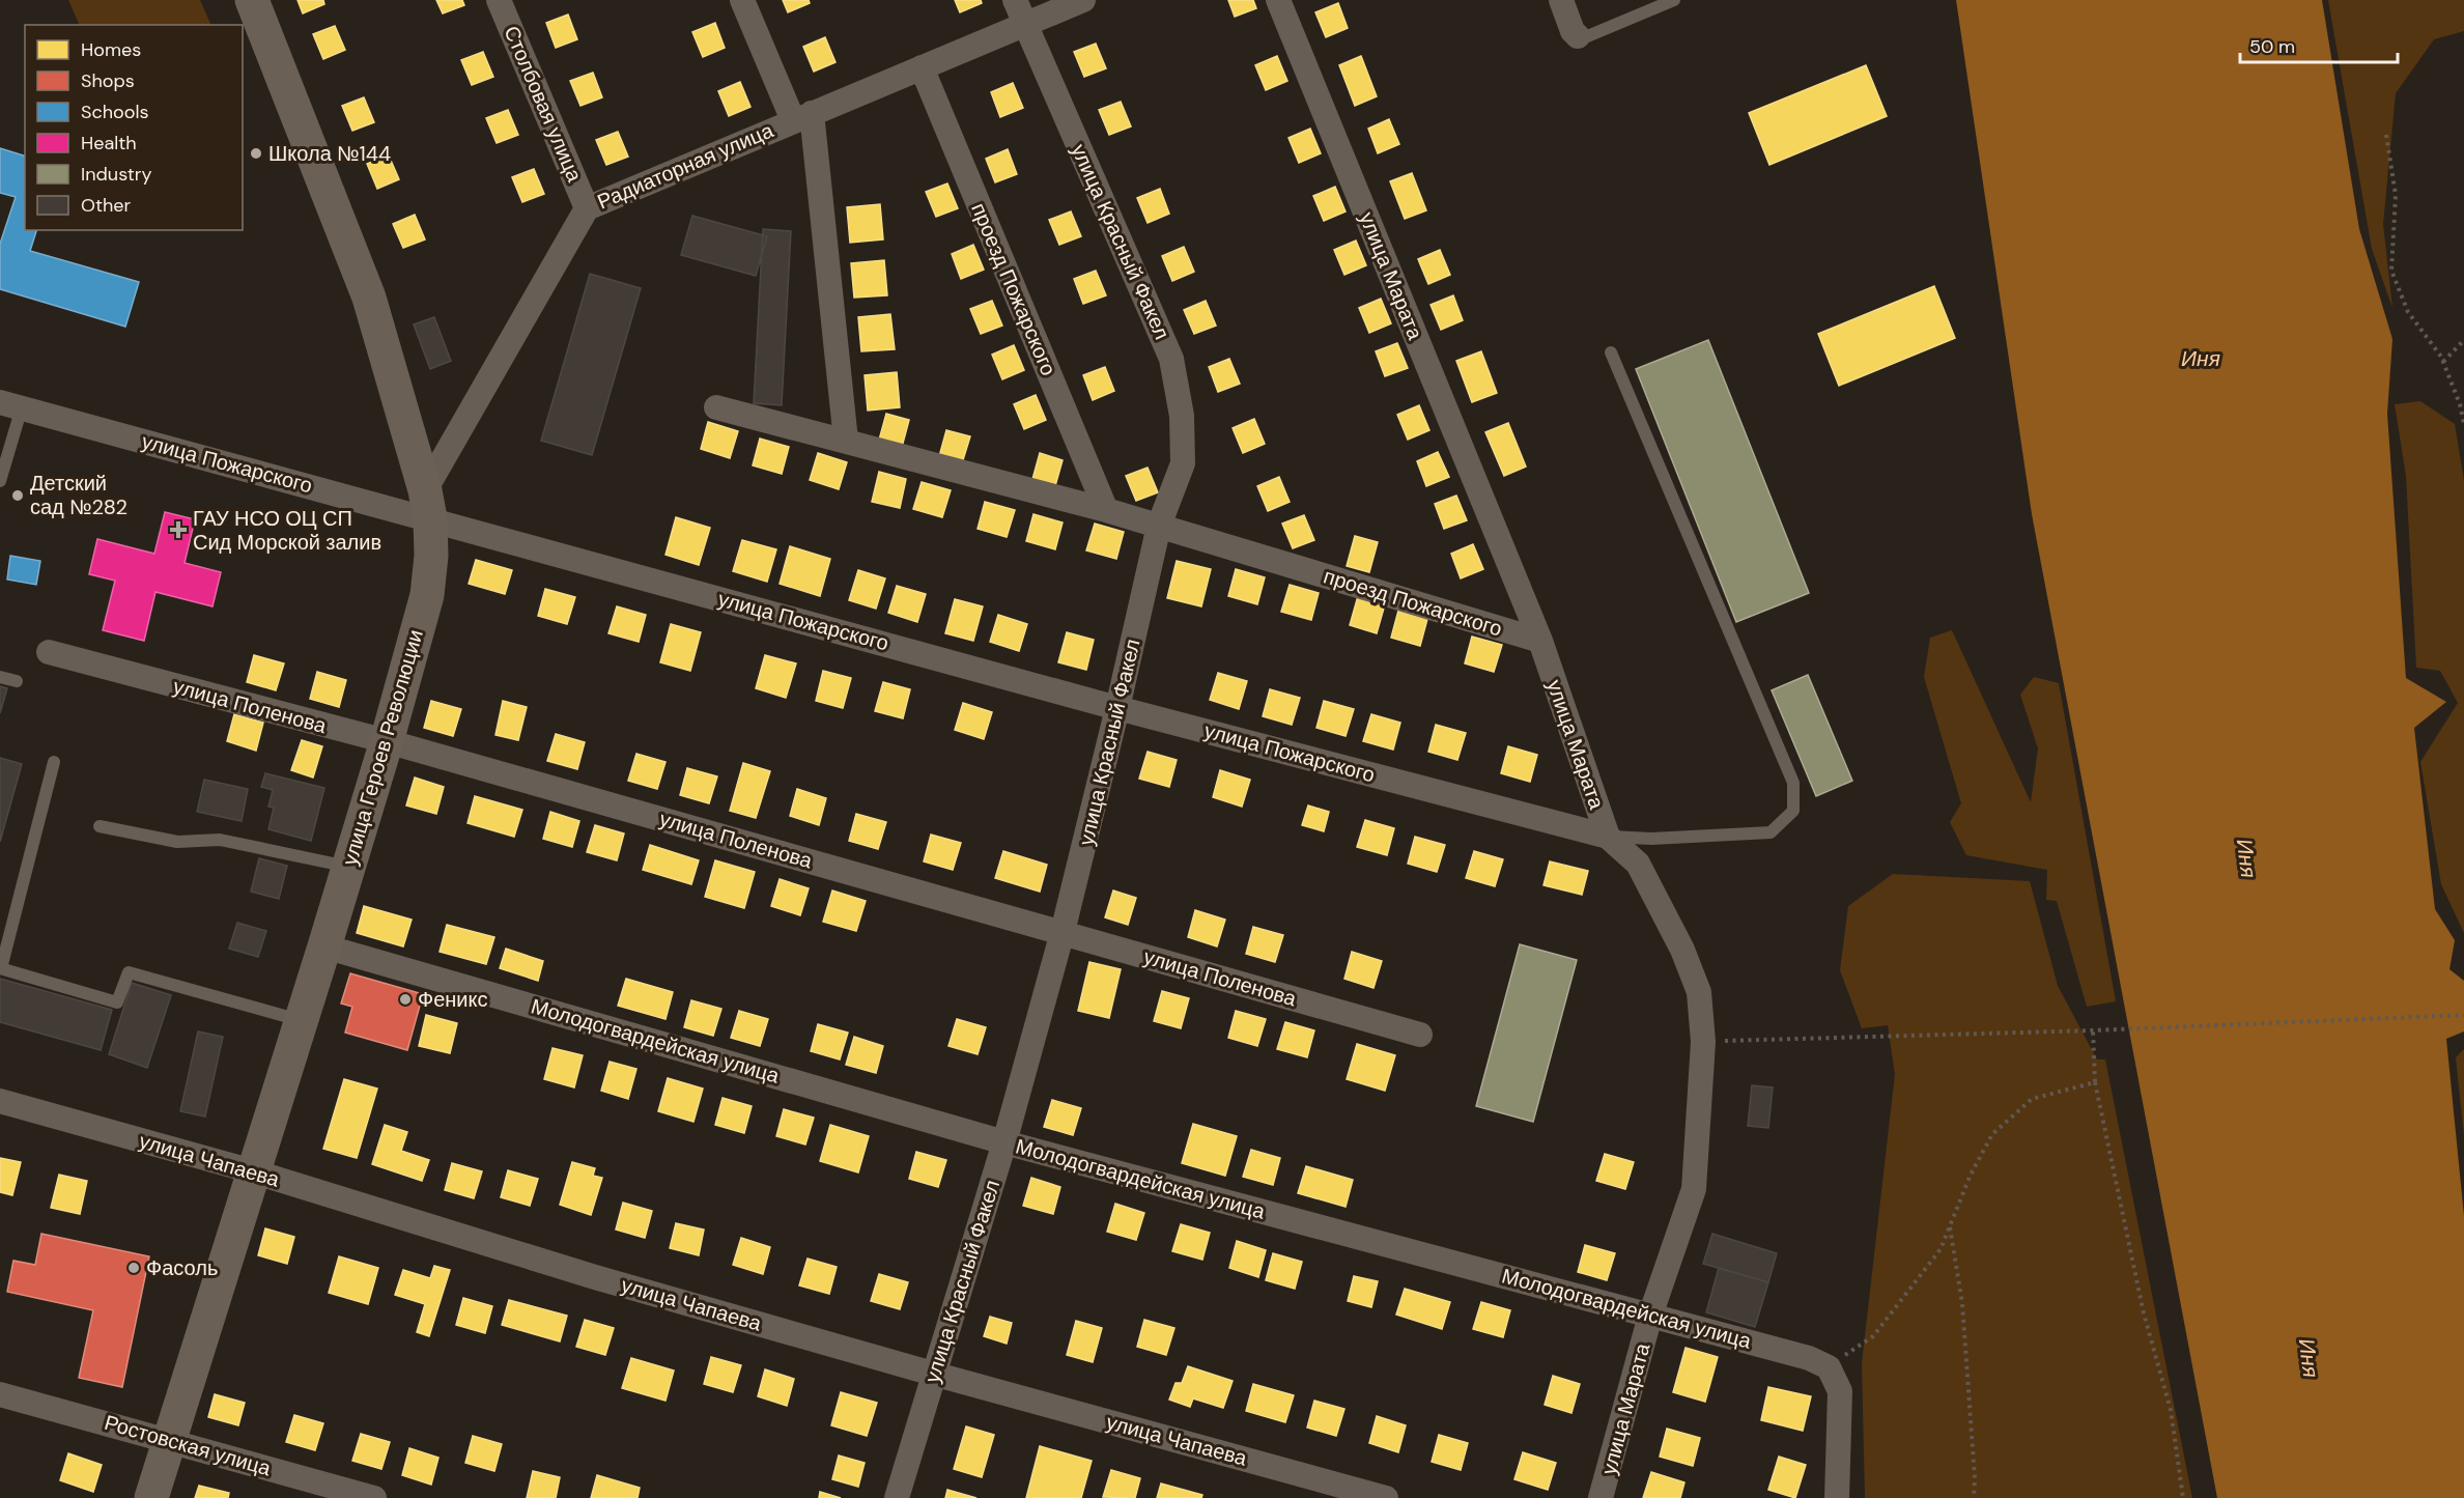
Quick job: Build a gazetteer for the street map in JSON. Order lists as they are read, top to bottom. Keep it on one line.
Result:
{"streets":{"street":["Столбовая улица","Радиаторная улица","улица Красный Факел","улица Марата","проезд Пожарского","улица Пожарского","улица Поленова","улица Героев Революции","Молодогвардейская улица","улица Чапаева","Ростовская улица"]},"crossings":[["Столбовая улица","Радиаторная улица"],["Радиаторная улица","улица Красный Факел"],["Радиаторная улица","проезд Пожарского"],["Радиаторная улица","улица Пожарского"],["Радиаторная улица","улица Героев Революции"],["улица Красный Факел","проезд Пожарского"],["улица Красный Факел","улица Пожарского"],["улица Красный Факел","улица Поленова"],["улица Красный Факел","Молодогвардейская улица"],["улица Красный Факел","улица Чапаева"],["улица Марата","проезд Пожарского"],["улица Марата","улица Пожарского"],["улица Марата","Молодогвардейская улица"],["улица Пожарского","улица Героев Революции"],["улица Поленова","улица Героев Революции"],["улица Героев Революции","Молодогвардейская улица"],["улица Героев Революции","улица Чапаева"],["улица Героев Революции","Ростовская улица"]],"water":["Иня"],"places":{"other":["Школа №144","Детский сад №282","Феникс","Фасоль"],"health":["ГАУ НСО ОЦ СП Сид Морской залив"]},"legend":["Homes","Shops","Schools","Health","Industry","Other"],"scale_bar":"50 m"}
